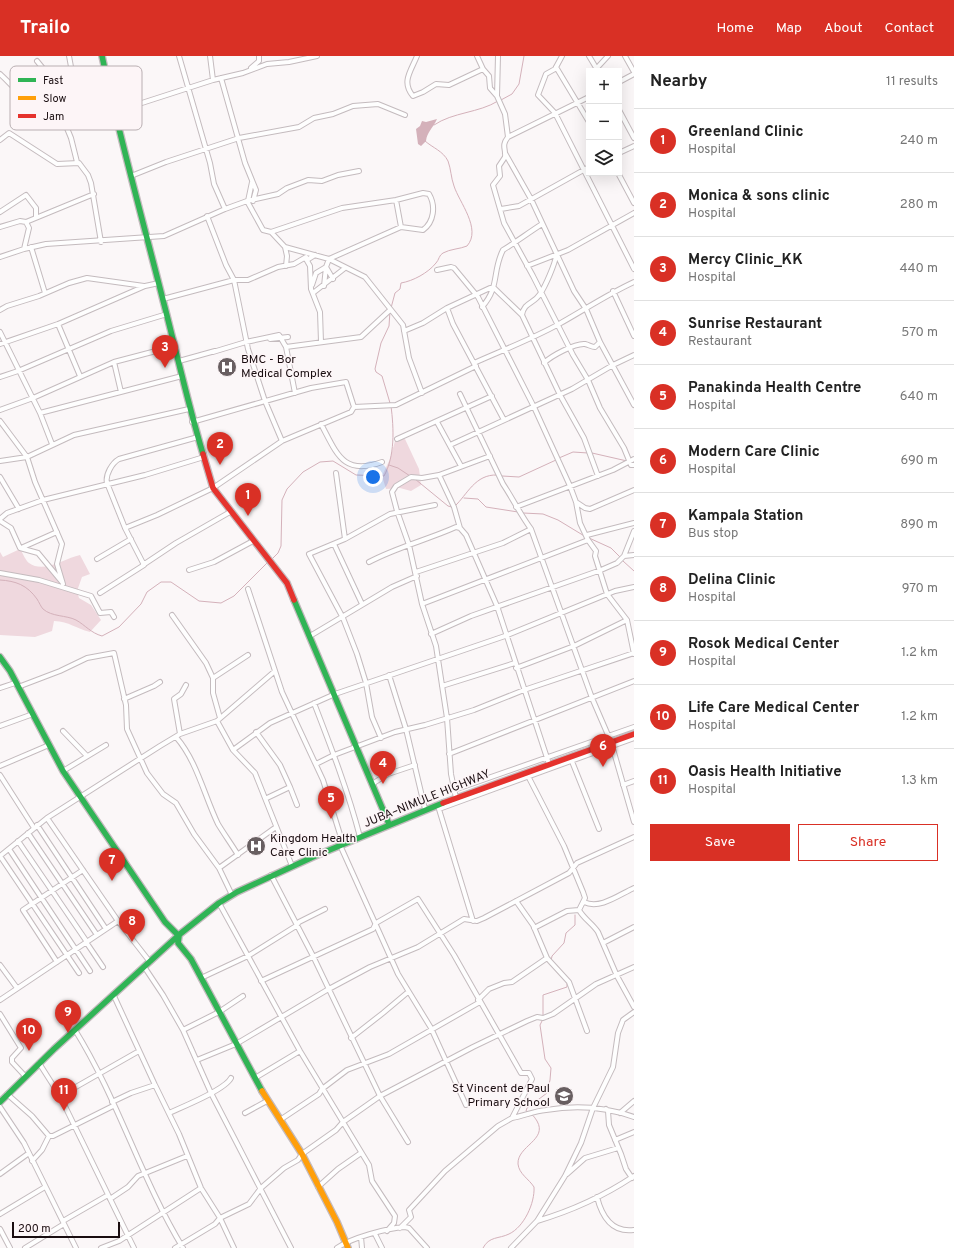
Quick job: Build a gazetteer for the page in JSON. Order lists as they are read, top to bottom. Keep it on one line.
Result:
{"streets":{"street":["JUBA–NIMULE HIGHWAY"]},"places":{"hospital":["BMC - Bor Medical Complex","Kingdom Health Care Clinic"],"school or university":["St Vincent de Paul Primary School"]},"legend":["Fast","Slow","Jam"],"scale_bar":"200 m","page":{"header":"Trailo","nav":["Home","Map","About","Contact"],"heading":["Nearby","11 results"],"map_buttons":["+","−"],"list":[{"mark":"1","name":"Greenland Clinic","note":"Hospital","value":"240 m"},{"mark":"2","name":"Monica & sons clinic","note":"Hospital","value":"280 m"},{"mark":"3","name":"Mercy Clinic_KK","note":"Hospital","value":"440 m"},{"mark":"4","name":"Sunrise Restaurant","note":"Restaurant","value":"570 m"},{"mark":"5","name":"Panakinda Health Centre","note":"Hospital","value":"640 m"},{"mark":"6","name":"Modern Care Clinic","note":"Hospital","value":"690 m"},{"mark":"7","name":"Kampala Station","note":"Bus stop","value":"890 m"},{"mark":"8","name":"Delina Clinic","note":"Hospital","value":"970 m"},{"mark":"9","name":"Rosok Medical Center","note":"Hospital","value":"1.2 km"},{"mark":"10","name":"Life Care Medical Center","note":"Hospital","value":"1.2 km"},{"mark":"11","name":"Oasis Health Initiative","note":"Hospital","value":"1.3 km"}],"pins":["3","2","1","6","4","5","7","8","9","10","11"],"buttons":["Save","Share"],"scale":"200 m"}}
